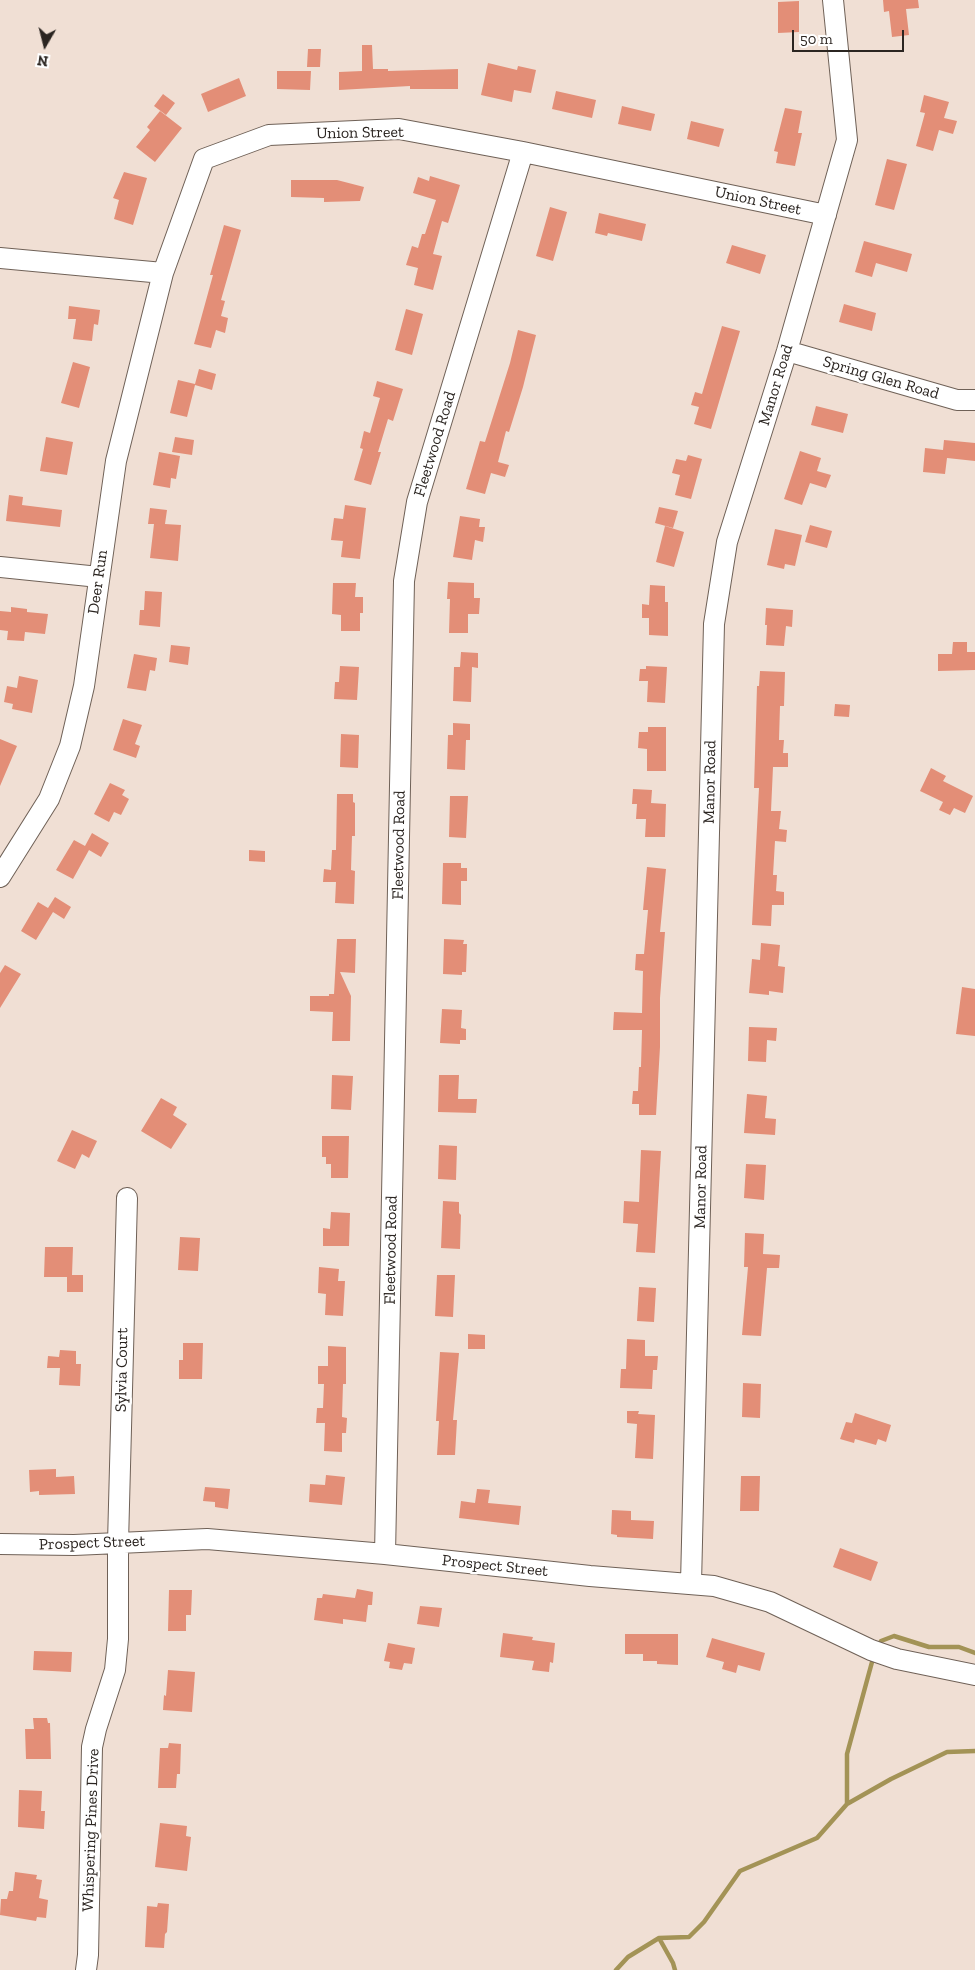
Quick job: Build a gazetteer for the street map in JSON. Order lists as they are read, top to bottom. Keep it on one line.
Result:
{"streets":{"street":["Union Street","Spring Glen Road","Manor Road","Fleetwood Road","Deer Run","Sylvia Court","Prospect Street","Whispering Pines Drive"]},"crossings":[["Union Street","Manor Road"],["Union Street","Fleetwood Road"],["Union Street","Deer Run"],["Spring Glen Road","Manor Road"],["Manor Road","Prospect Street"],["Fleetwood Road","Prospect Street"],["Sylvia Court","Prospect Street"],["Sylvia Court","Whispering Pines Drive"],["Prospect Street","Whispering Pines Drive"]],"scale_bar":"50 m","north":"bottom"}
